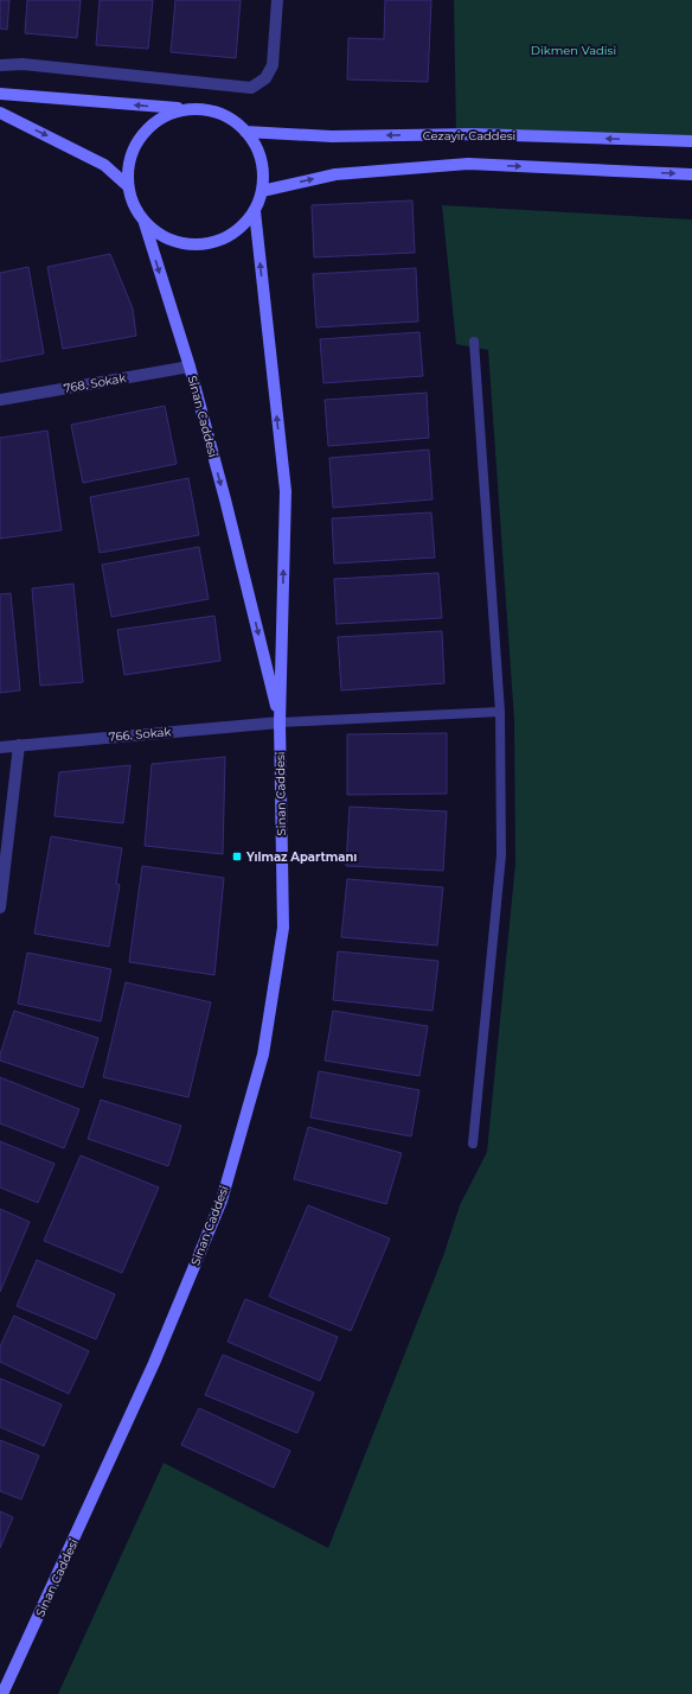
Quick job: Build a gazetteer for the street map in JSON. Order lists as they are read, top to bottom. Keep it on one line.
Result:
{"streets":{"main road":["Cezayir Caddesi","Sinan Caddesi"],"street":["768. Sokak","766. Sokak"]},"crossings":[["Cezayir Caddesi","Sinan Caddesi"],["768. Sokak","Sinan Caddesi"],["Sinan Caddesi","766. Sokak"]],"parks":["Dikmen Vadisi"],"places":{"transit":["Yılmaz Apartmanı"]}}
